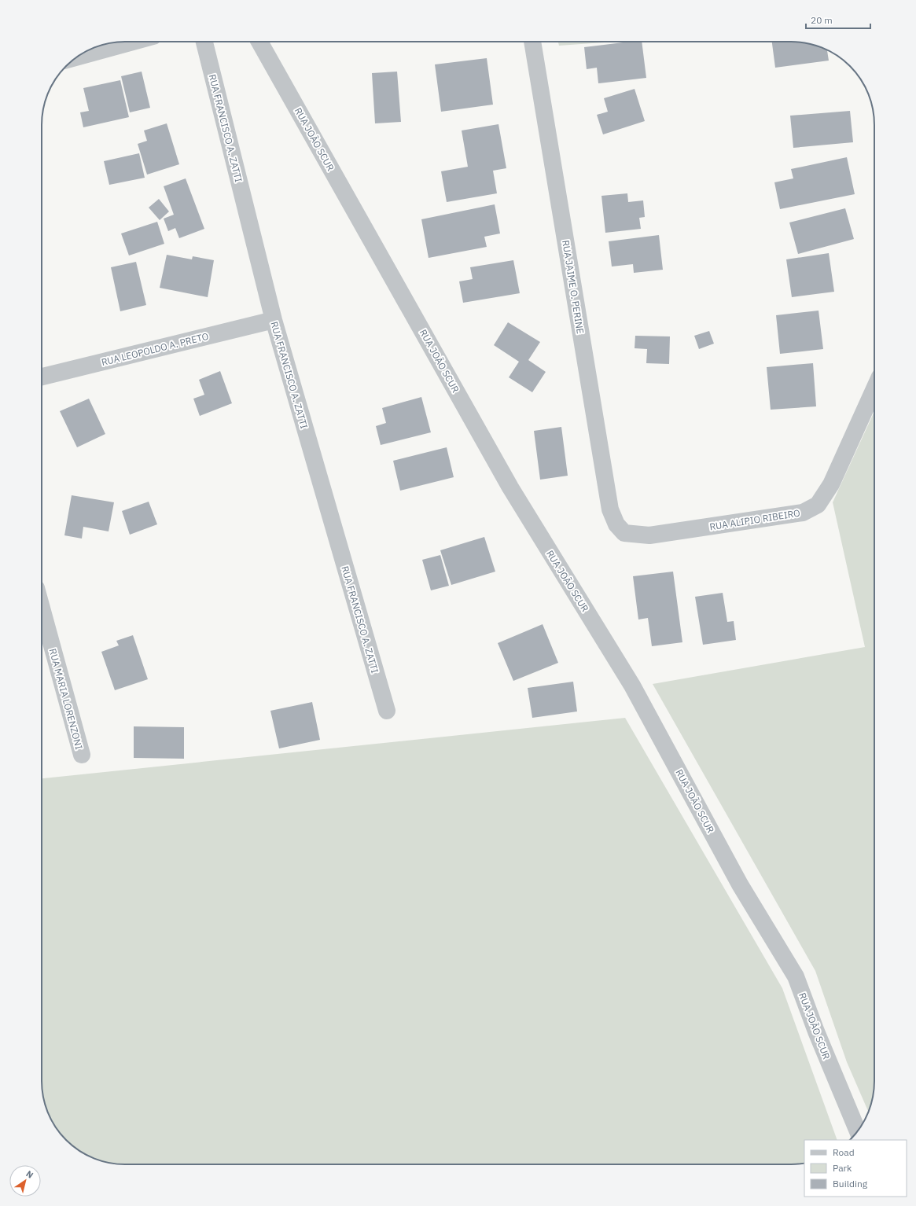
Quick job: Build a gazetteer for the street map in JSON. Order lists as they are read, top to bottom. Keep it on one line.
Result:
{"streets":{"street":["RUA FRANCISCO A. ZATTI","RUA JOÃO SCUR","RUA JAIME O. PERINE","RUA LEOPOLDO A. PRETO","RUA ALIPIO RIBEIRO","RUA MARIA LORENZONI"]},"crossings":[["RUA FRANCISCO A. ZATTI","RUA LEOPOLDO A. PRETO"],["RUA JAIME O. PERINE","RUA ALIPIO RIBEIRO"]],"legend":["Road","Park","Building"],"scale_bar":"20 m","north":"top right"}
